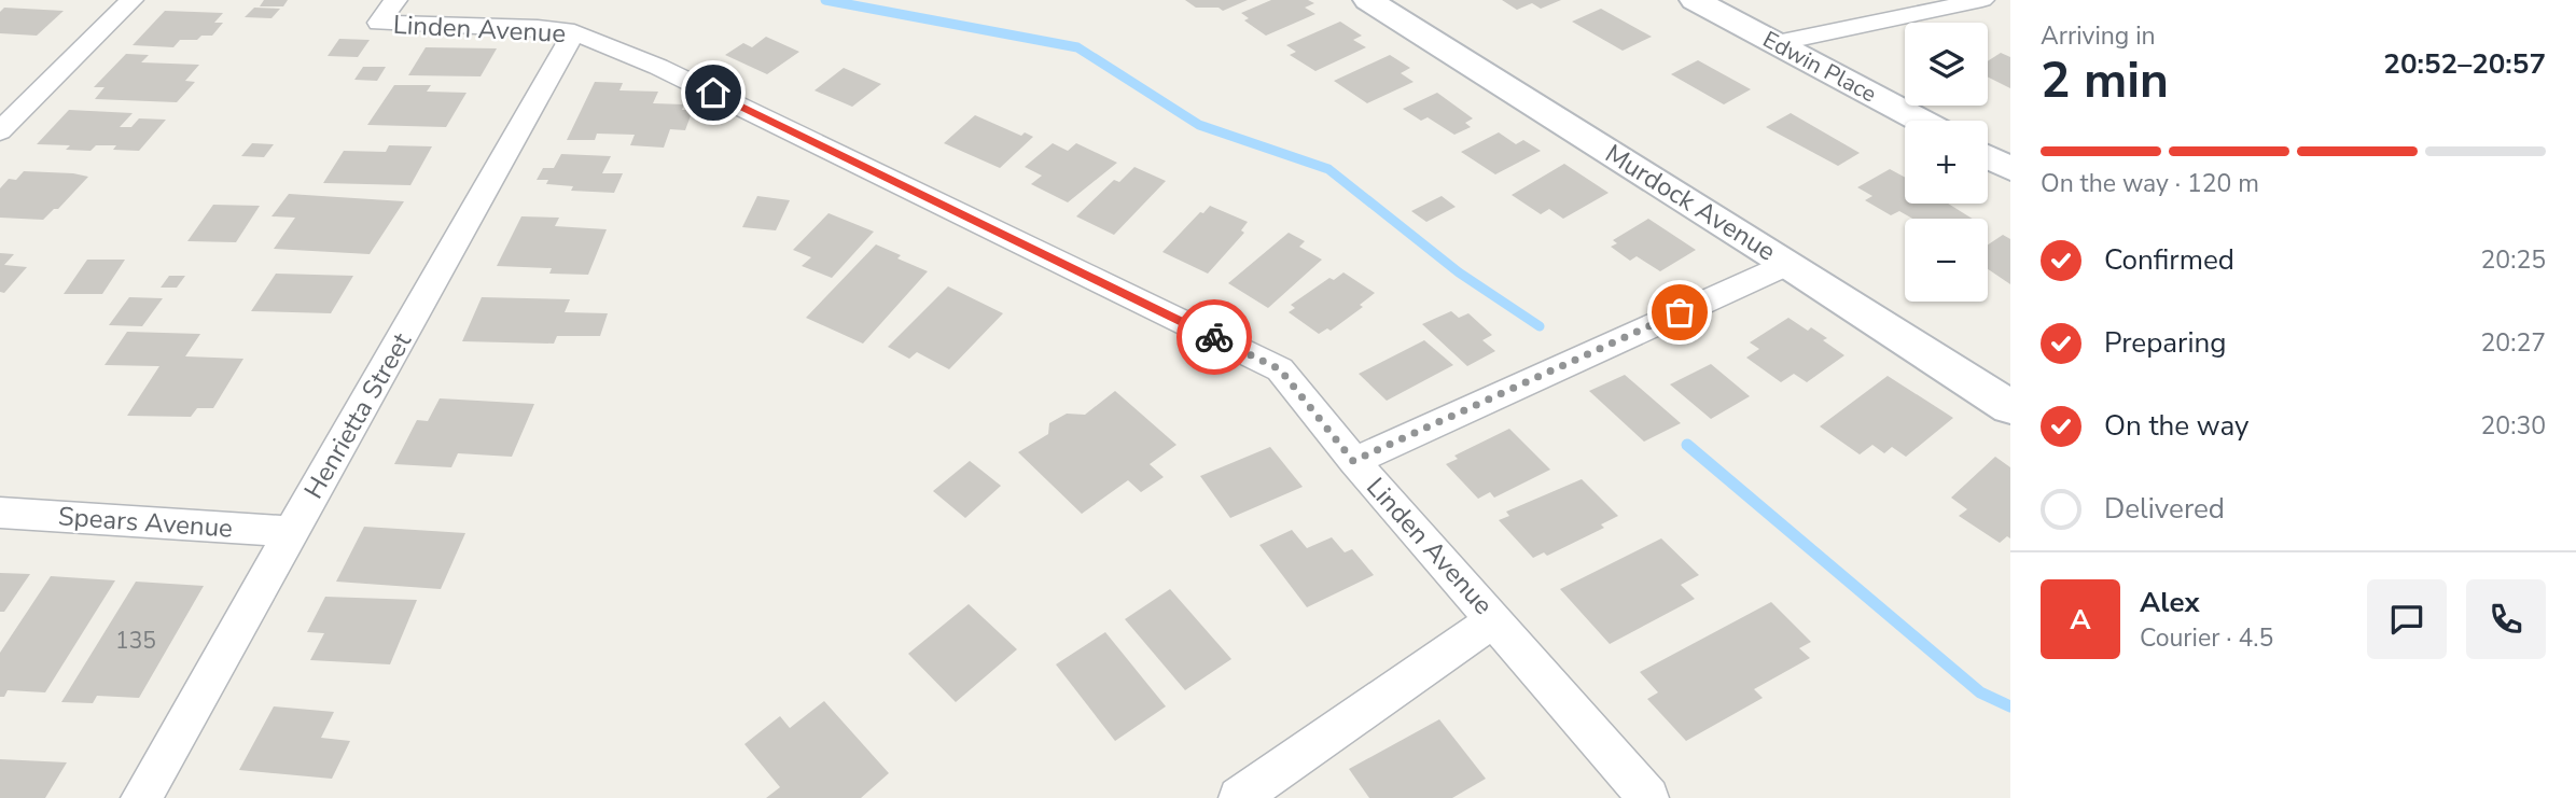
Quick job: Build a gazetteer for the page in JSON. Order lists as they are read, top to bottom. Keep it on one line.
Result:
{"streets":{"street":["Linden Avenue","Edwin Place","Murdock Avenue","Henrietta Street","Spears Avenue"]},"crossings":[["Linden Avenue","Henrietta Street"],["Henrietta Street","Spears Avenue"]],"house_numbers":["135"],"page":{"heading":["2 min","Arriving in","20:52–20:57"],"panel":["Alex","Courier · 4.5"],"map_buttons":["+","−"],"bar":"On the way · 120 m","list":[["Confirmed","20:25"],["Preparing","20:27"],["On the way","20:30"],"Delivered"],"round":"A"}}
